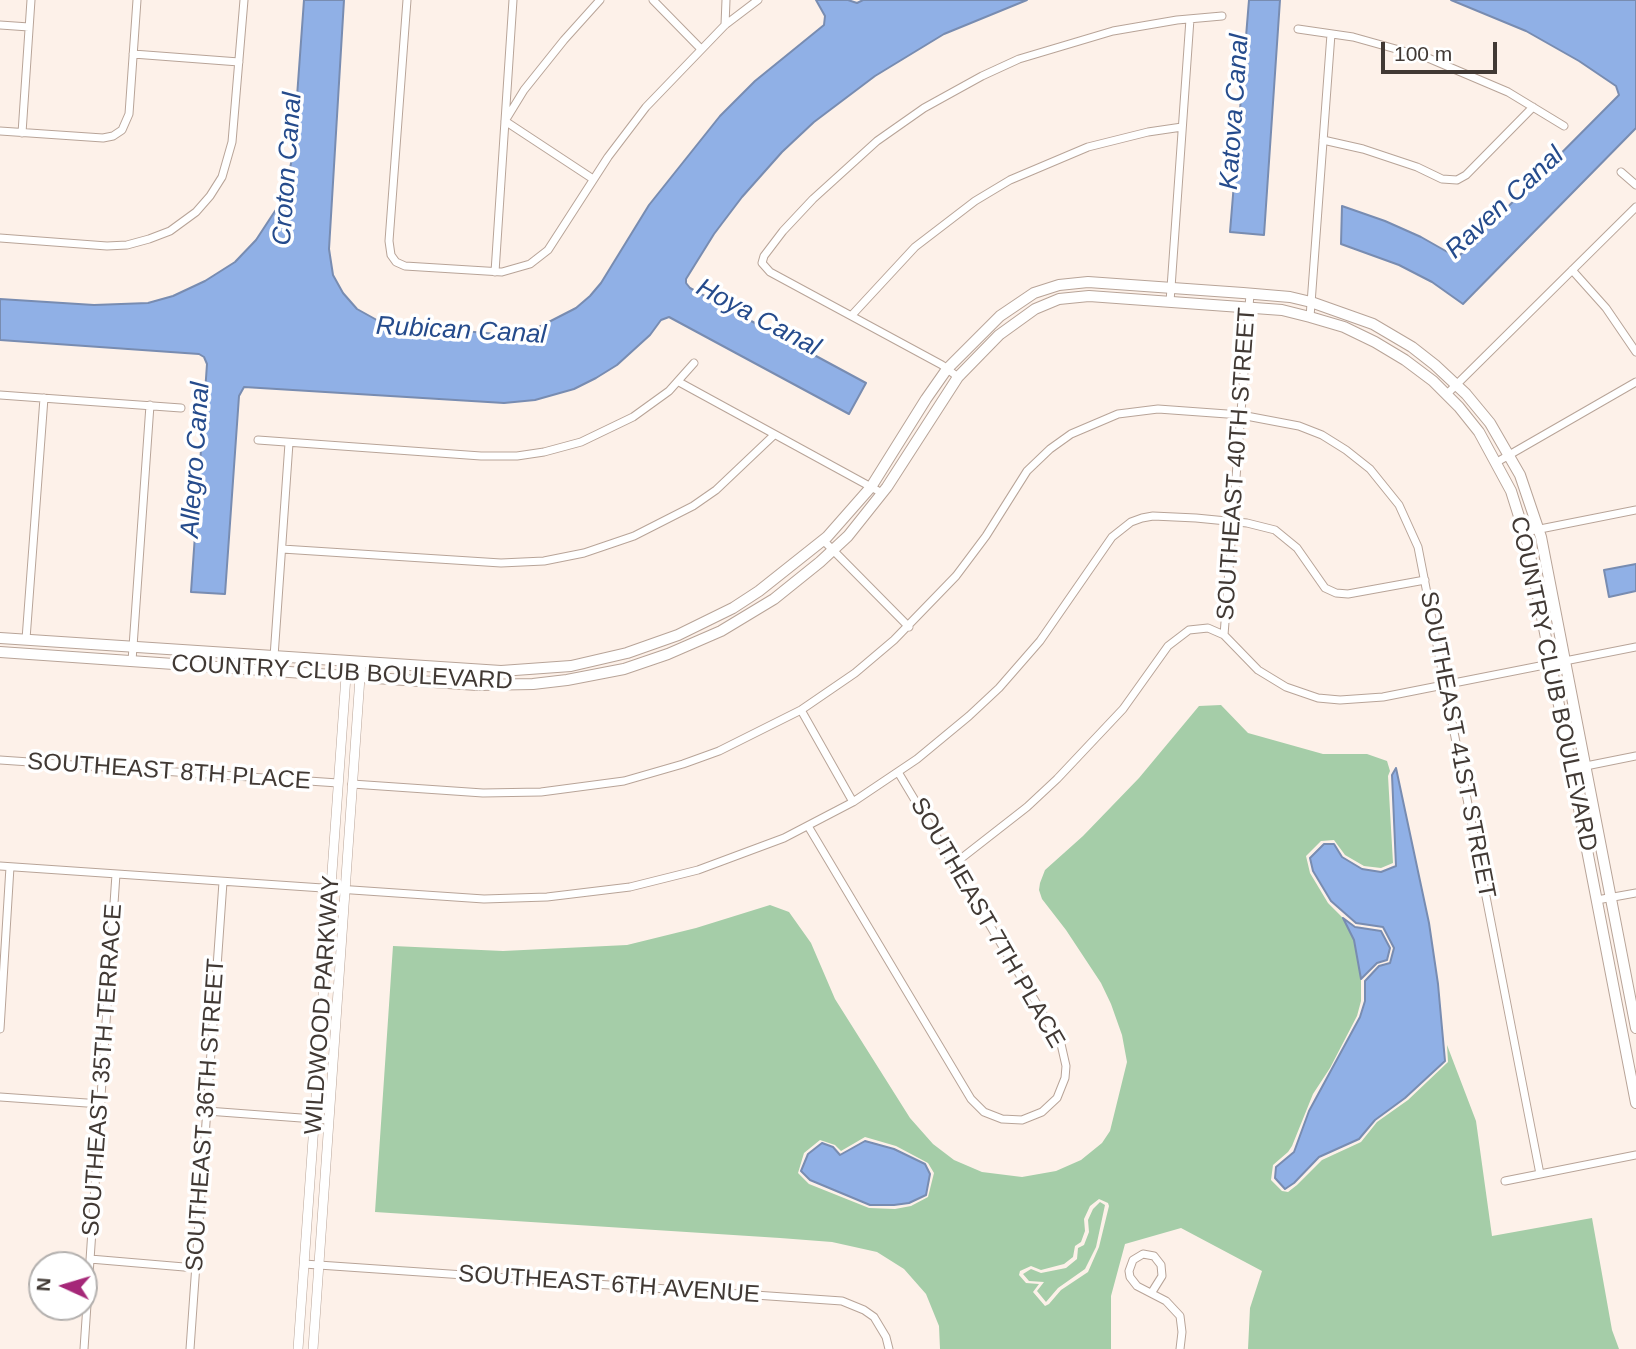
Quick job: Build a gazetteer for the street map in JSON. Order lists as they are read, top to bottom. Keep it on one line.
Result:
{"streets":{"main road":["COUNTRY CLUB BOULEVARD"],"street":["SOUTHEAST 40TH STREET","SOUTHEAST 41ST STREET","SOUTHEAST 8TH PLACE","SOUTHEAST 7TH PLACE","WILDWOOD PARKWAY","SOUTHEAST 35TH TERRACE","SOUTHEAST 36TH STREET","SOUTHEAST 6TH AVENUE"]},"crossings":[["SOUTHEAST 40TH STREET","COUNTRY CLUB BOULEVARD"],["SOUTHEAST 40TH STREET","SOUTHEAST 41ST STREET"],["COUNTRY CLUB BOULEVARD","WILDWOOD PARKWAY"],["SOUTHEAST 8TH PLACE","WILDWOOD PARKWAY"],["WILDWOOD PARKWAY","SOUTHEAST 6TH AVENUE"]],"water":["Katova Canal","Croton Canal","Raven Canal","Hoya Canal","Rubican Canal","Allegro Canal"],"scale_bar":"100 m","north":"left"}
